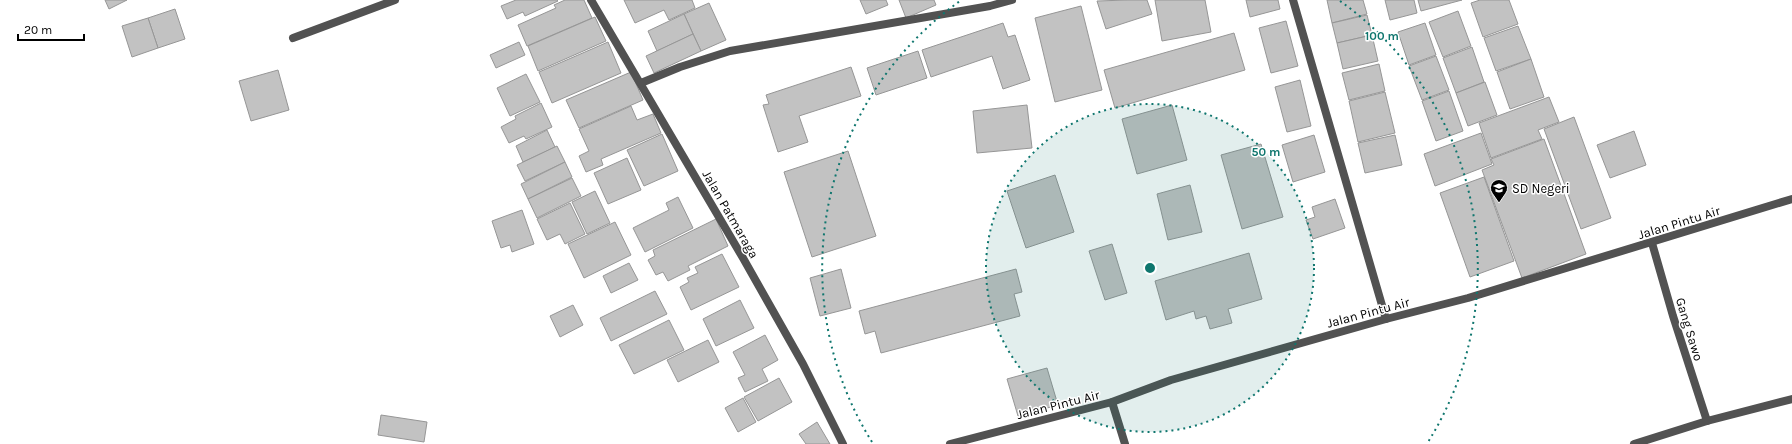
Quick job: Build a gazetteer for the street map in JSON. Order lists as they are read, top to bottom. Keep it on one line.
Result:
{"streets":{"street":["Jalan Patmaraga","Jalan Pintu Air","Gang Sawo"]},"crossings":[["Jalan Pintu Air","Gang Sawo"]],"places":{"school or university":["SD Negeri"]},"scale_bar":"20 m","rings":["100 m","50 m"]}
